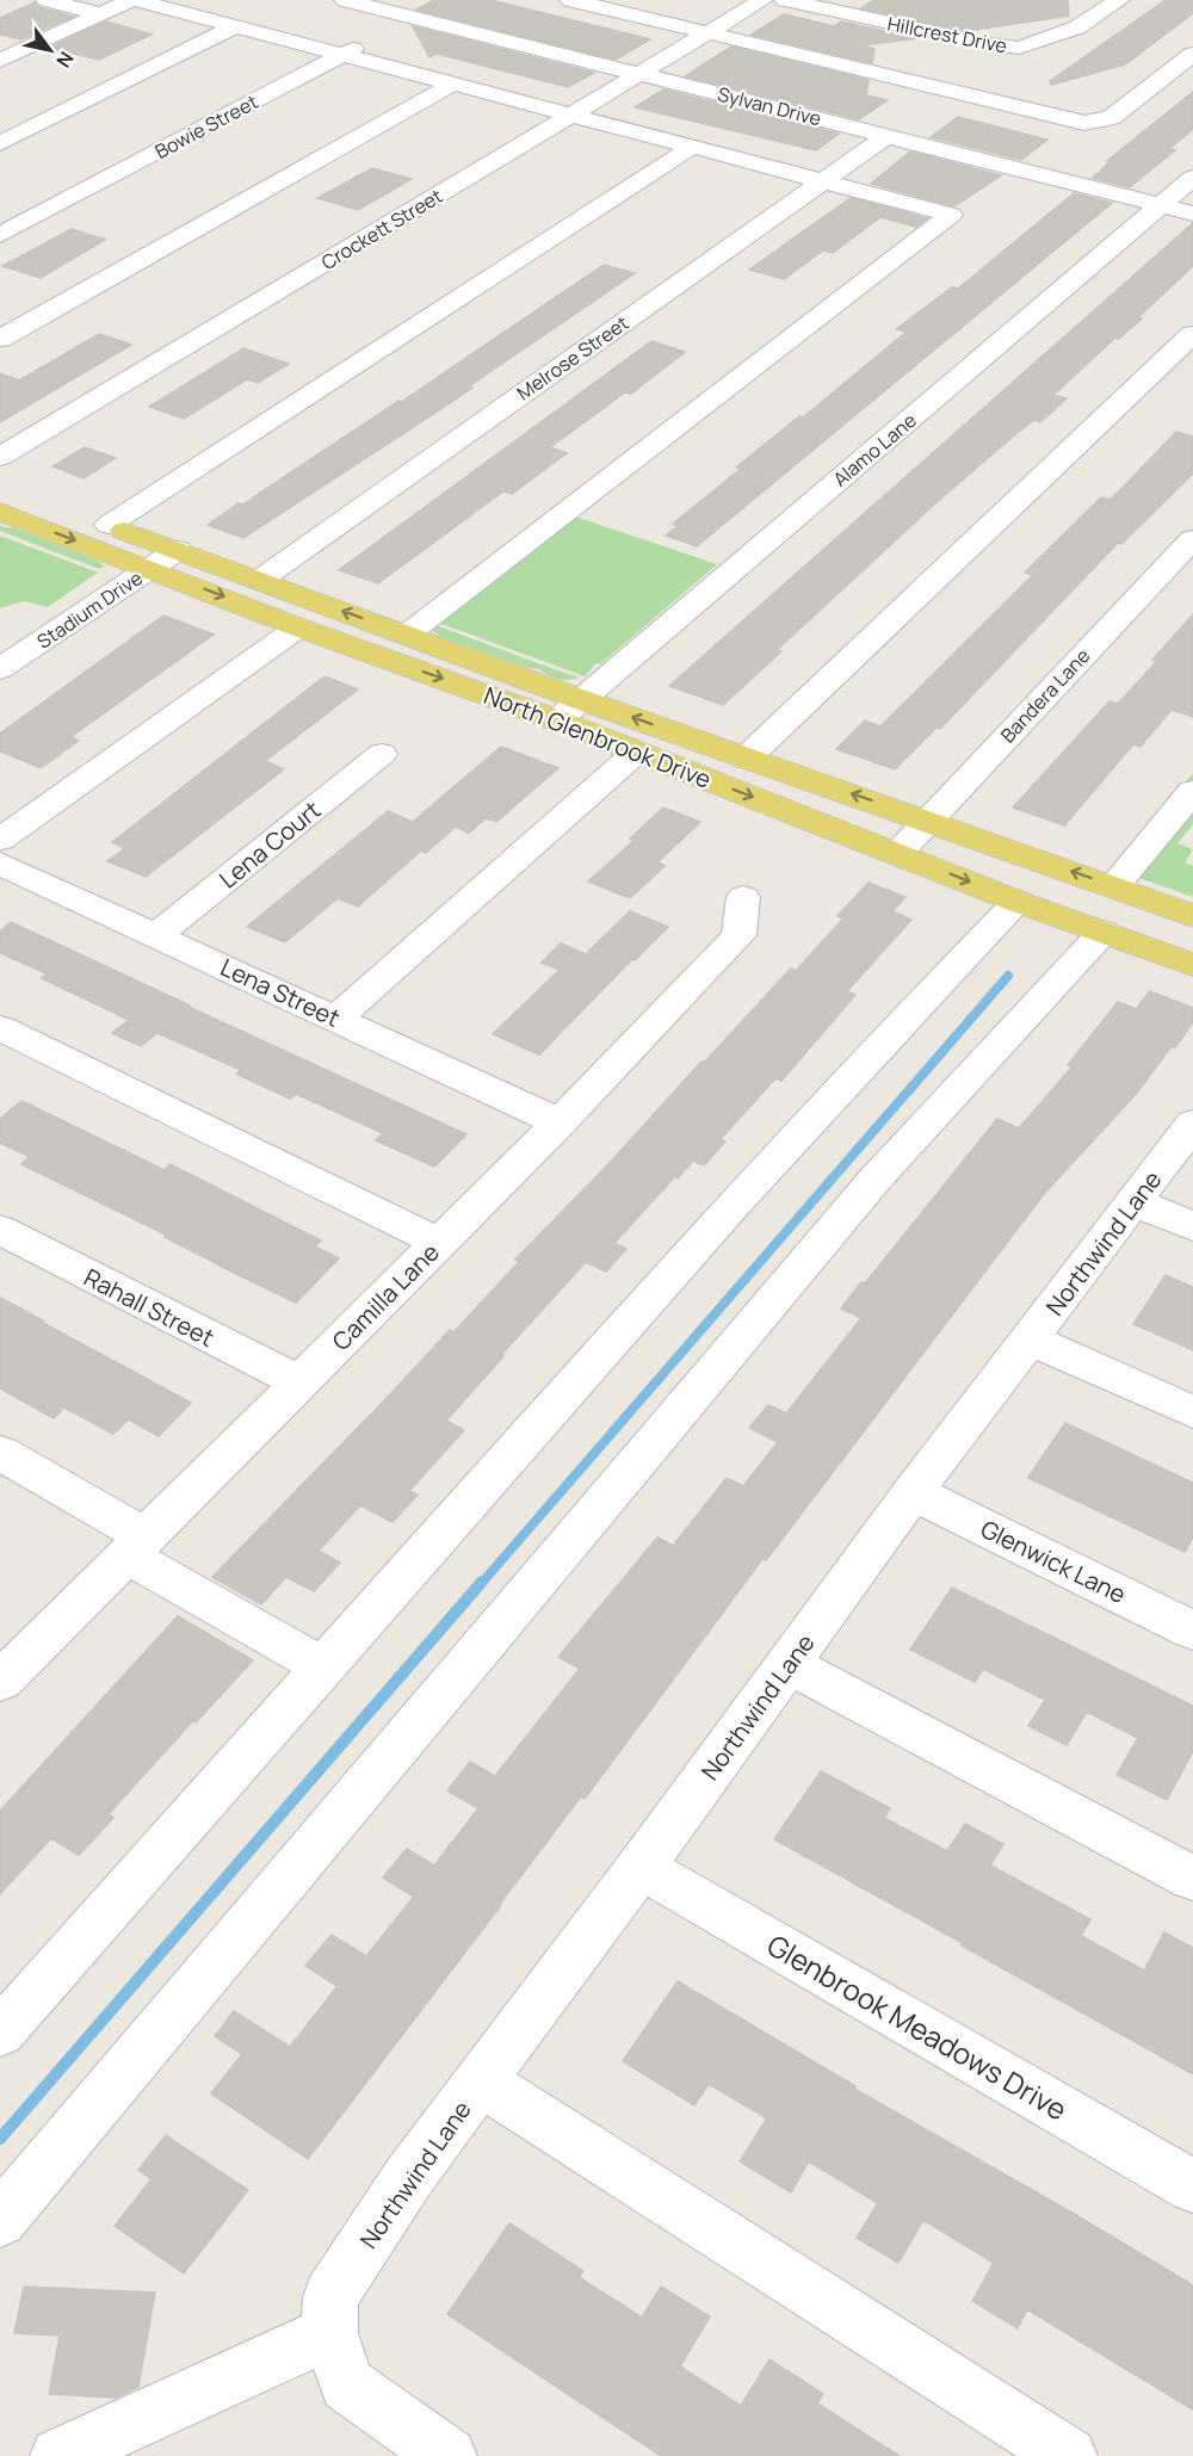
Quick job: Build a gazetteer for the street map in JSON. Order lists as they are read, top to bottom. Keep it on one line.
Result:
{"streets":{"main road":["North Glenbrook Drive"],"street":["Hillcrest Drive","Sylvan Drive","Bowie Street","Crockett Street","Melrose Street","Alamo Lane","Stadium Drive","Bandera Lane","Lena Court","Lena Street","Northwind Lane","Camilla Lane","Rahall Street","Glenwick Lane","Glenbrook Meadows Drive"]},"crossings":[["Sylvan Drive","Bowie Street"],["Sylvan Drive","Crockett Street"],["Sylvan Drive","Melrose Street"],["Sylvan Drive","Alamo Lane"],["Melrose Street","North Glenbrook Drive"],["Alamo Lane","North Glenbrook Drive"],["Stadium Drive","North Glenbrook Drive"],["Bandera Lane","North Glenbrook Drive"],["Lena Court","Lena Street"],["Lena Street","Camilla Lane"],["Northwind Lane","Glenwick Lane"],["Northwind Lane","Glenbrook Meadows Drive"],["Camilla Lane","Rahall Street"]],"north":"bottom right"}
